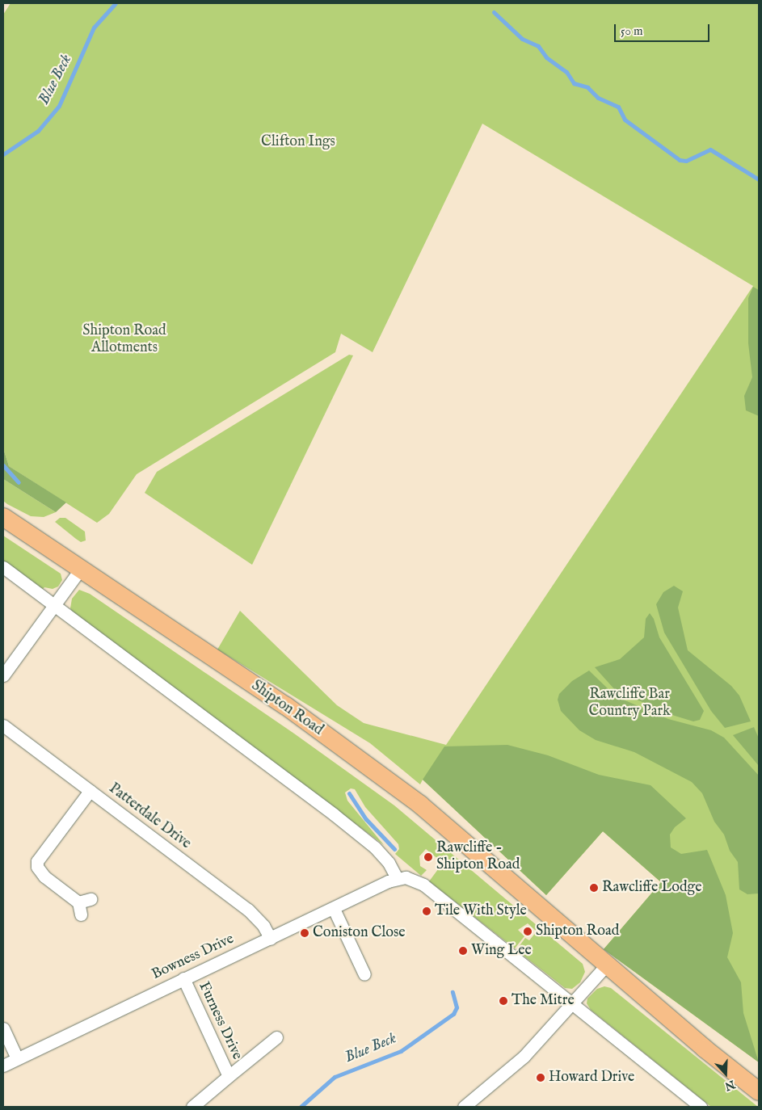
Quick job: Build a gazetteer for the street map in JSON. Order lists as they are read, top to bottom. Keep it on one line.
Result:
{"streets":{"main road":["Shipton Road"],"street":["Patterdale Drive","Bowness Drive","Furness Drive"]},"crossings":[["Patterdale Drive","Bowness Drive"],["Bowness Drive","Furness Drive"]],"water":["Blue Beck"],"parks":["Clifton Ings","Shipton Road Allotments","Rawcliffe Bar Country Park"],"places":["Rawcliffe - Shipton Road","Rawcliffe Lodge","Tile With Style","Shipton Road","Coniston Close","Wing Lee","The Mitre","Howard Drive"],"scale_bar":"50 m","north":"bottom"}
